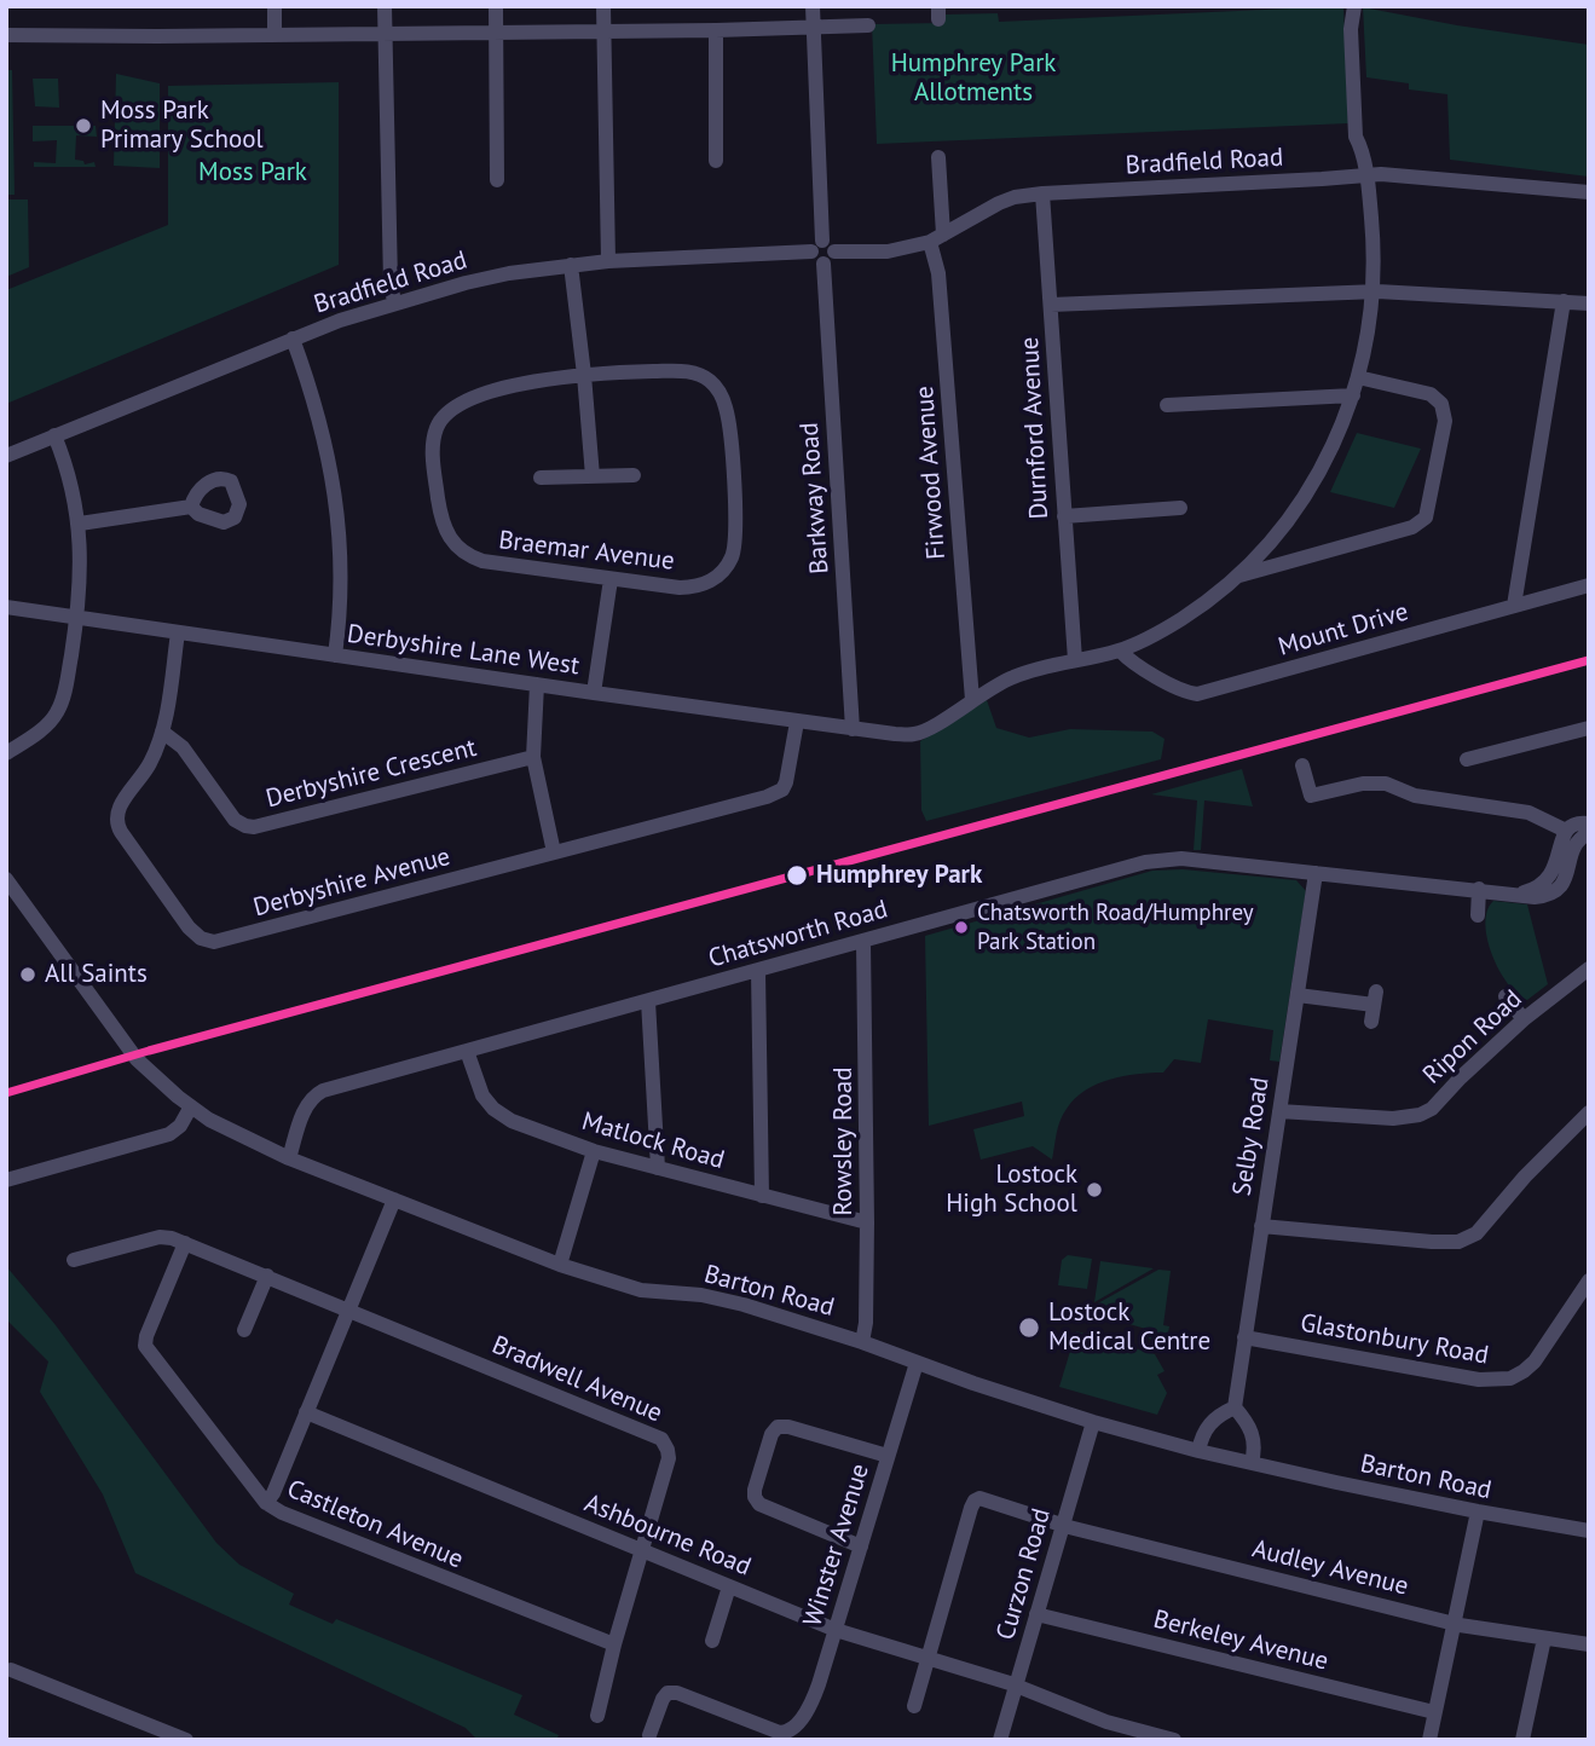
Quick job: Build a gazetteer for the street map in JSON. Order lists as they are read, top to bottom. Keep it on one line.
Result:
{"streets":{"street":["Bradfield Road","Durnford Avenue","Firwood Avenue","Barkway Road","Braemar Avenue","Mount Drive","Derbyshire Lane West","Derbyshire Crescent","Derbyshire Avenue","Chatsworth Road","Ripon Road","Selby Road","Matlock Road","Rowsley Road","Barton Road","Glastonbury Road","Bradwell Avenue","Castleton Avenue","Ashbourne Road","Winster Avenue","Audley Avenue","Curzon Road","Berkeley Avenue"]},"crossings":[["Bradfield Road","Durnford Avenue"],["Bradfield Road","Firwood Avenue"],["Bradfield Road","Barkway Road"],["Firwood Avenue","Derbyshire Lane West"],["Barkway Road","Derbyshire Lane West"],["Derbyshire Lane West","Derbyshire Avenue"],["Derbyshire Crescent","Derbyshire Avenue"],["Chatsworth Road","Selby Road"],["Chatsworth Road","Matlock Road"],["Chatsworth Road","Rowsley Road"],["Chatsworth Road","Barton Road"],["Ripon Road","Selby Road"],["Selby Road","Glastonbury Road"],["Matlock Road","Rowsley Road"],["Rowsley Road","Barton Road"],["Barton Road","Winster Avenue"],["Barton Road","Curzon Road"],["Bradwell Avenue","Castleton Avenue"],["Bradwell Avenue","Ashbourne Road"],["Ashbourne Road","Winster Avenue"],["Ashbourne Road","Audley Avenue"],["Ashbourne Road","Curzon Road"],["Audley Avenue","Curzon Road"],["Curzon Road","Berkeley Avenue"]],"parks":["Humphrey Park Allotments","Moss Park"],"places":["Moss Park Primary School","Humphrey Park","Chatsworth Road/Humphrey Park Station","All Saints","Lostock High School","Lostock Medical Centre"]}
